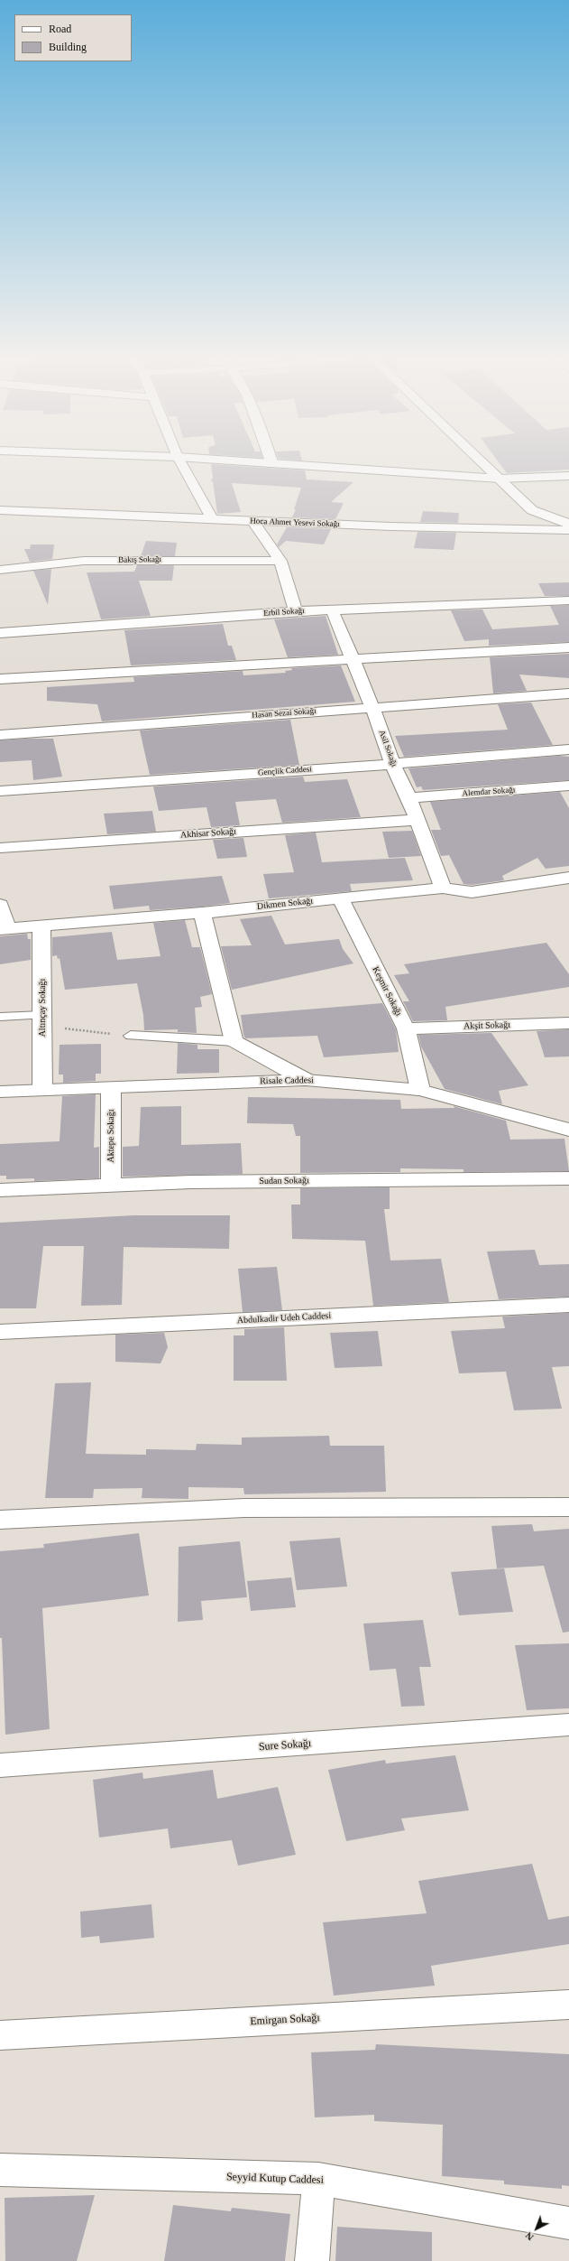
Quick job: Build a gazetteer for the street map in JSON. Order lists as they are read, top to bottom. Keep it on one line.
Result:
{"streets":{"street":["Hoca Ahmet Yesevi Sokağı","Bakış Sokağı","Erbil Sokağı","Hasan Sezai Sokağı","Asil Sokağı","Gençlik Caddesi","Alemdar Sokağı","Akhisar Sokağı","Dikmen Sokağı","Keşmir Sokağı","Altınçay Sokağı","Akşit Sokağı","Risale Caddesi","Aktepe Sokağı","Sudan Sokağı","Abdulkadir Udeh Caddesi","Sure Sokağı","Emirgan Sokağı","Seyyid Kutup Caddesi"]},"crossings":[["Erbil Sokağı","Asil Sokağı"],["Hasan Sezai Sokağı","Asil Sokağı"],["Asil Sokağı","Gençlik Caddesi"],["Asil Sokağı","Alemdar Sokağı"],["Asil Sokağı","Akhisar Sokağı"],["Asil Sokağı","Dikmen Sokağı"],["Dikmen Sokağı","Keşmir Sokağı"],["Dikmen Sokağı","Altınçay Sokağı"],["Keşmir Sokağı","Akşit Sokağı"],["Keşmir Sokağı","Risale Caddesi"],["Altınçay Sokağı","Risale Caddesi"],["Risale Caddesi","Aktepe Sokağı"],["Aktepe Sokağı","Sudan Sokağı"]],"legend":["Road","Building"],"north":"bottom left"}
